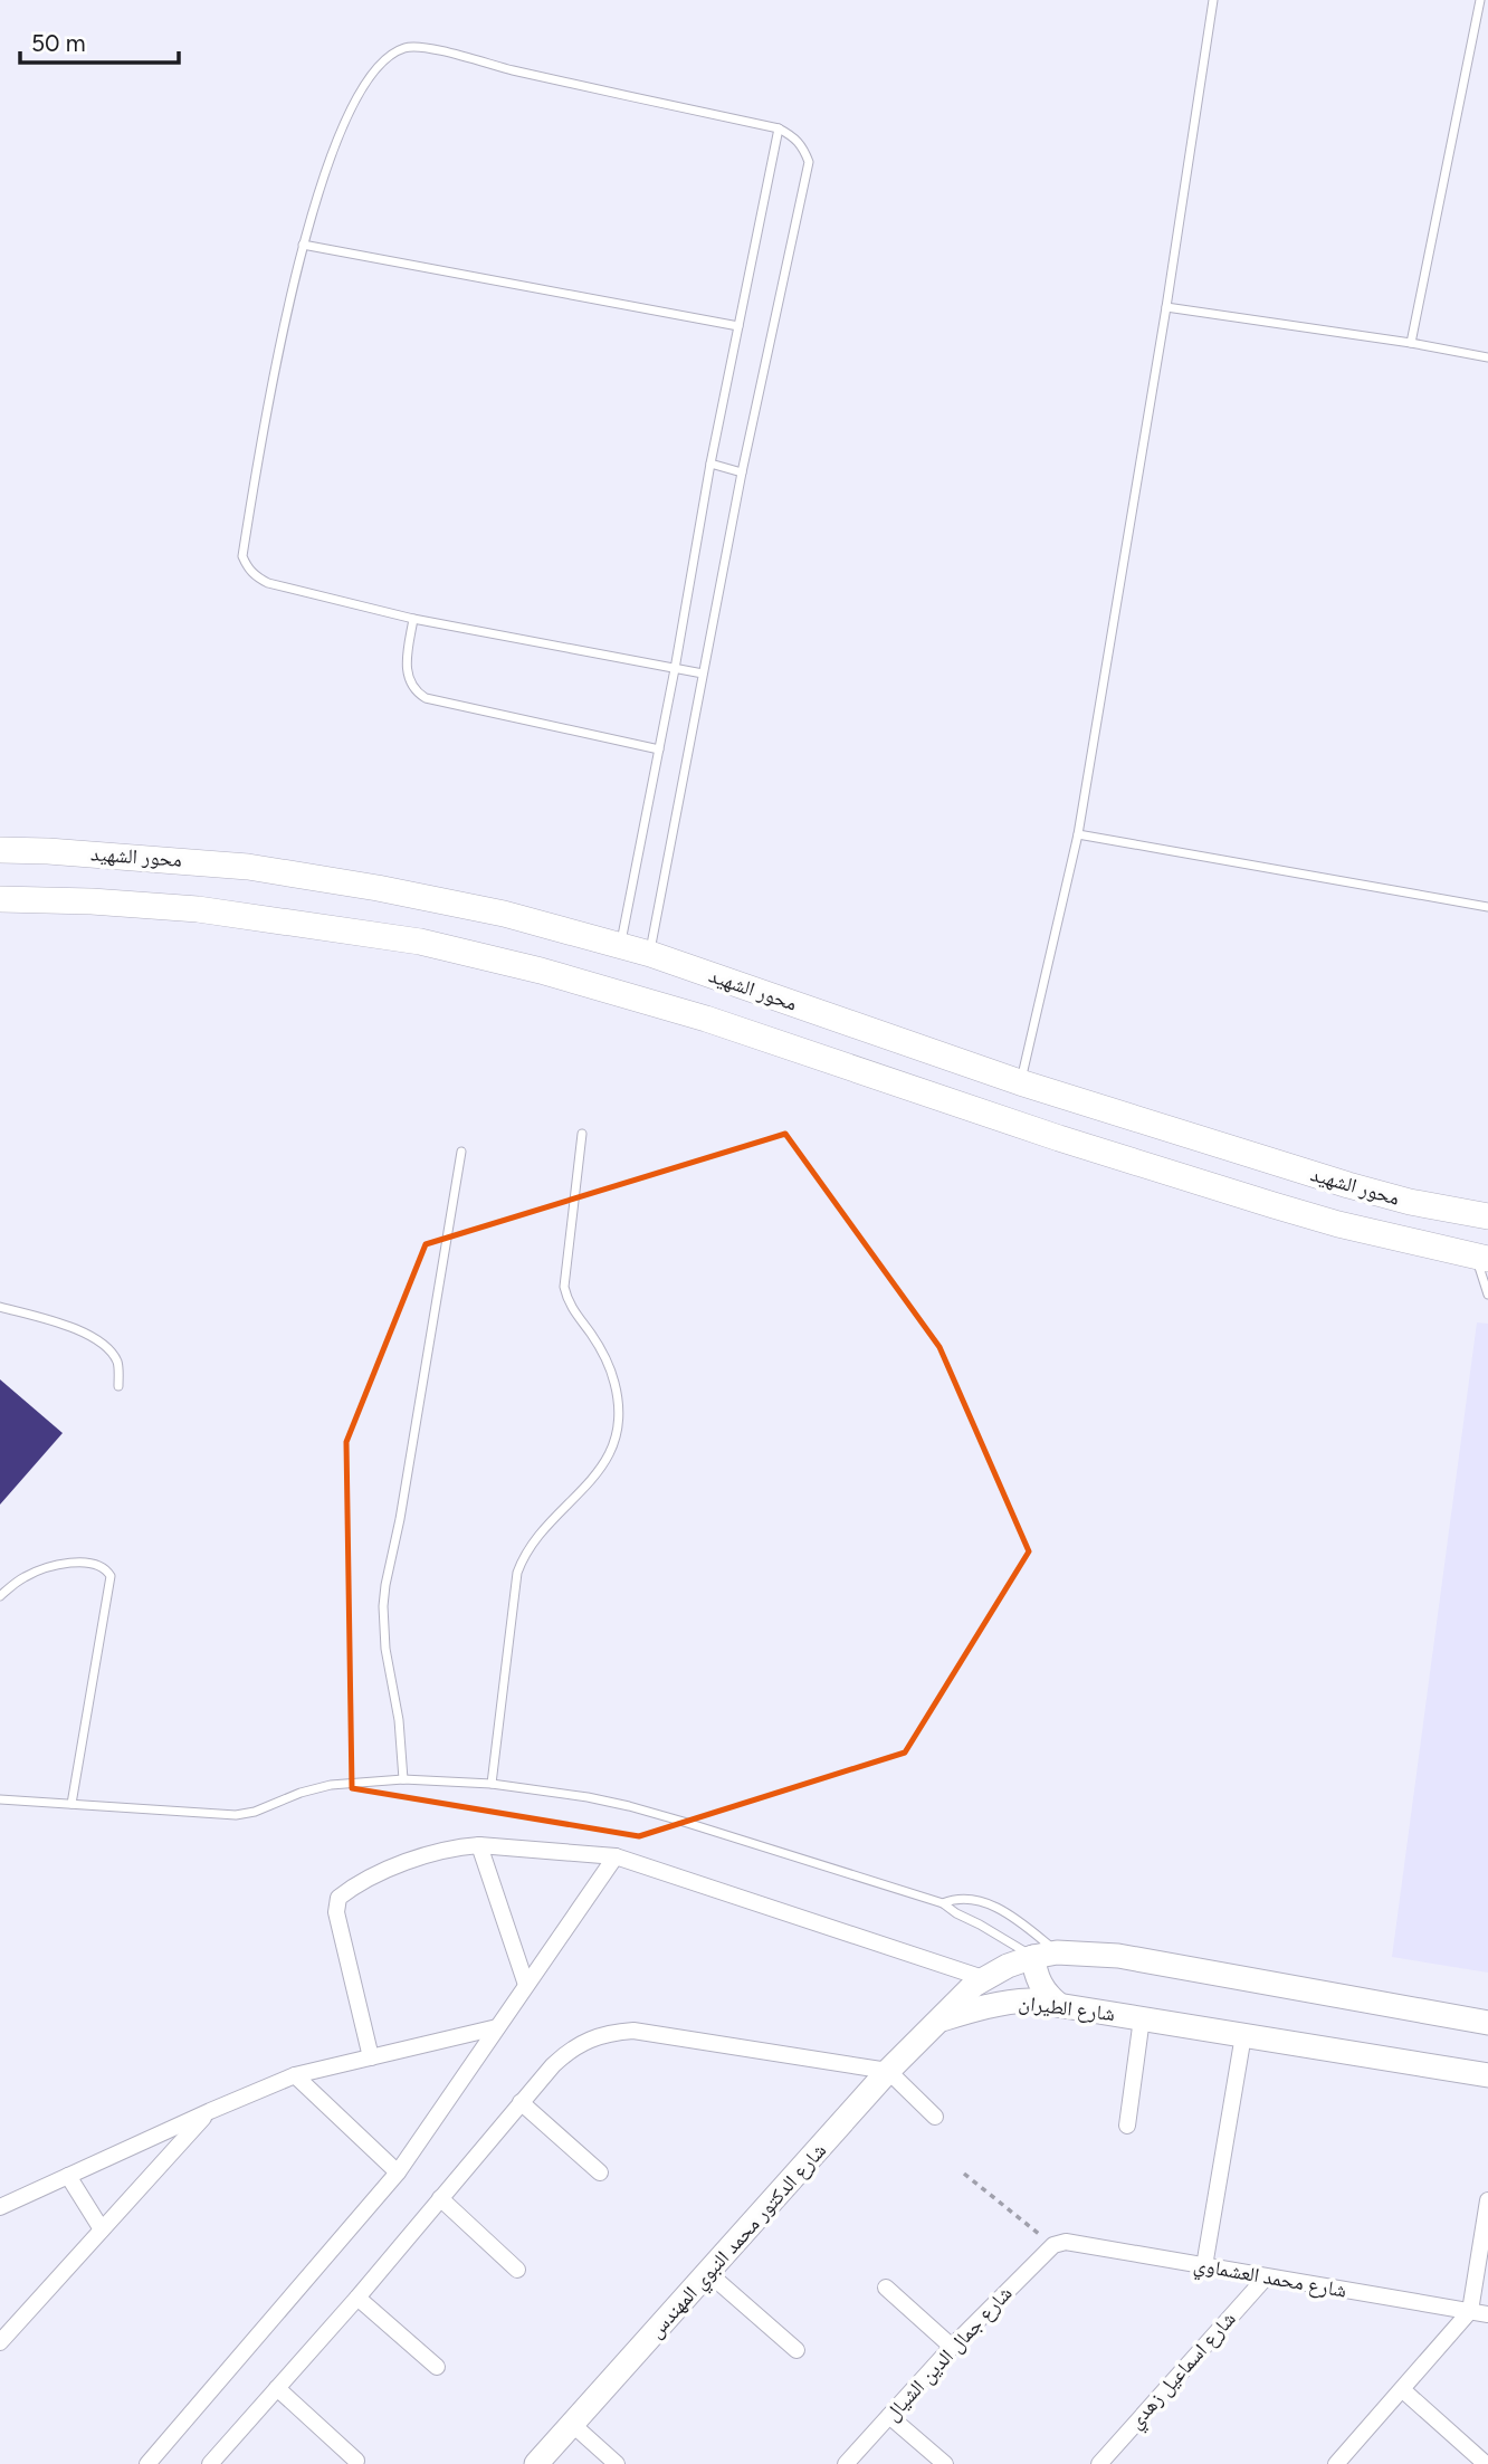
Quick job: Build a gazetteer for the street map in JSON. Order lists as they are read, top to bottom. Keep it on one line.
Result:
{"streets":{"main road":["محور الشهيد","شارع الطيران","شارع الدكتور محمد النبوي المهندس"],"street":["شارع محمد العشماوي","شارع جمال الدين الشيال","شارع اسماعيل زهدي"]},"crossings":[["شارع الطيران","شارع الدكتور محمد النبوي المهندس"],["شارع محمد العشماوي","شارع جمال الدين الشيال"],["شارع محمد العشماوي","شارع اسماعيل زهدي"]],"scale_bar":"50 m"}
